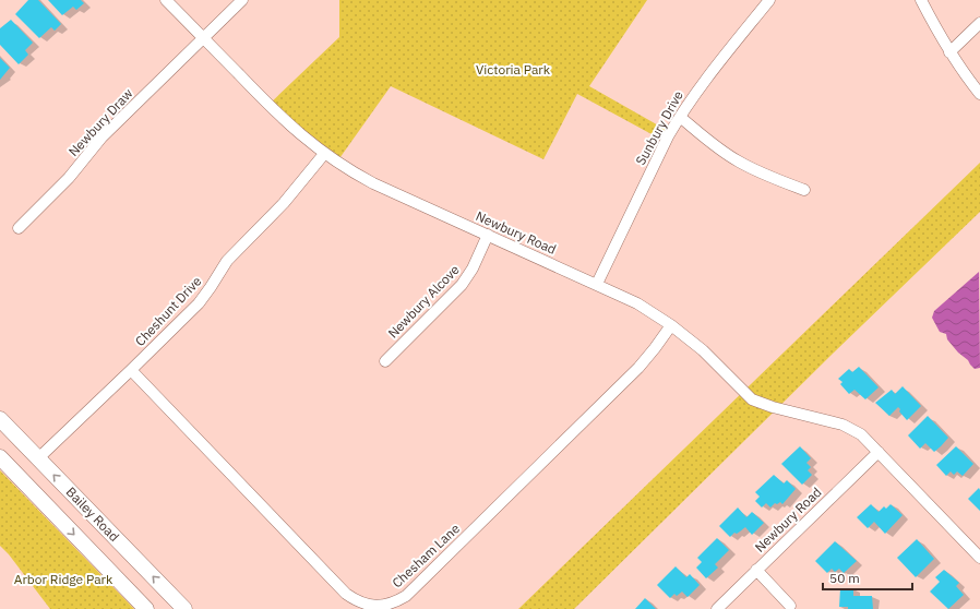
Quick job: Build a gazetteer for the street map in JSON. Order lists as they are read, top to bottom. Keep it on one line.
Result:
{"streets":{"main road":["Bailey Road"],"street":["Newbury Draw","Sunbury Drive","Newbury Road","Newbury Alcove","Cheshunt Drive","Chesham Lane"]},"crossings":[["Newbury Draw","Newbury Road"],["Sunbury Drive","Newbury Road"],["Newbury Road","Newbury Alcove"],["Newbury Road","Cheshunt Drive"],["Newbury Road","Chesham Lane"],["Cheshunt Drive","Bailey Road"],["Cheshunt Drive","Chesham Lane"]],"parks":["Victoria Park","Arbor Ridge Park"],"scale_bar":"50 m"}
